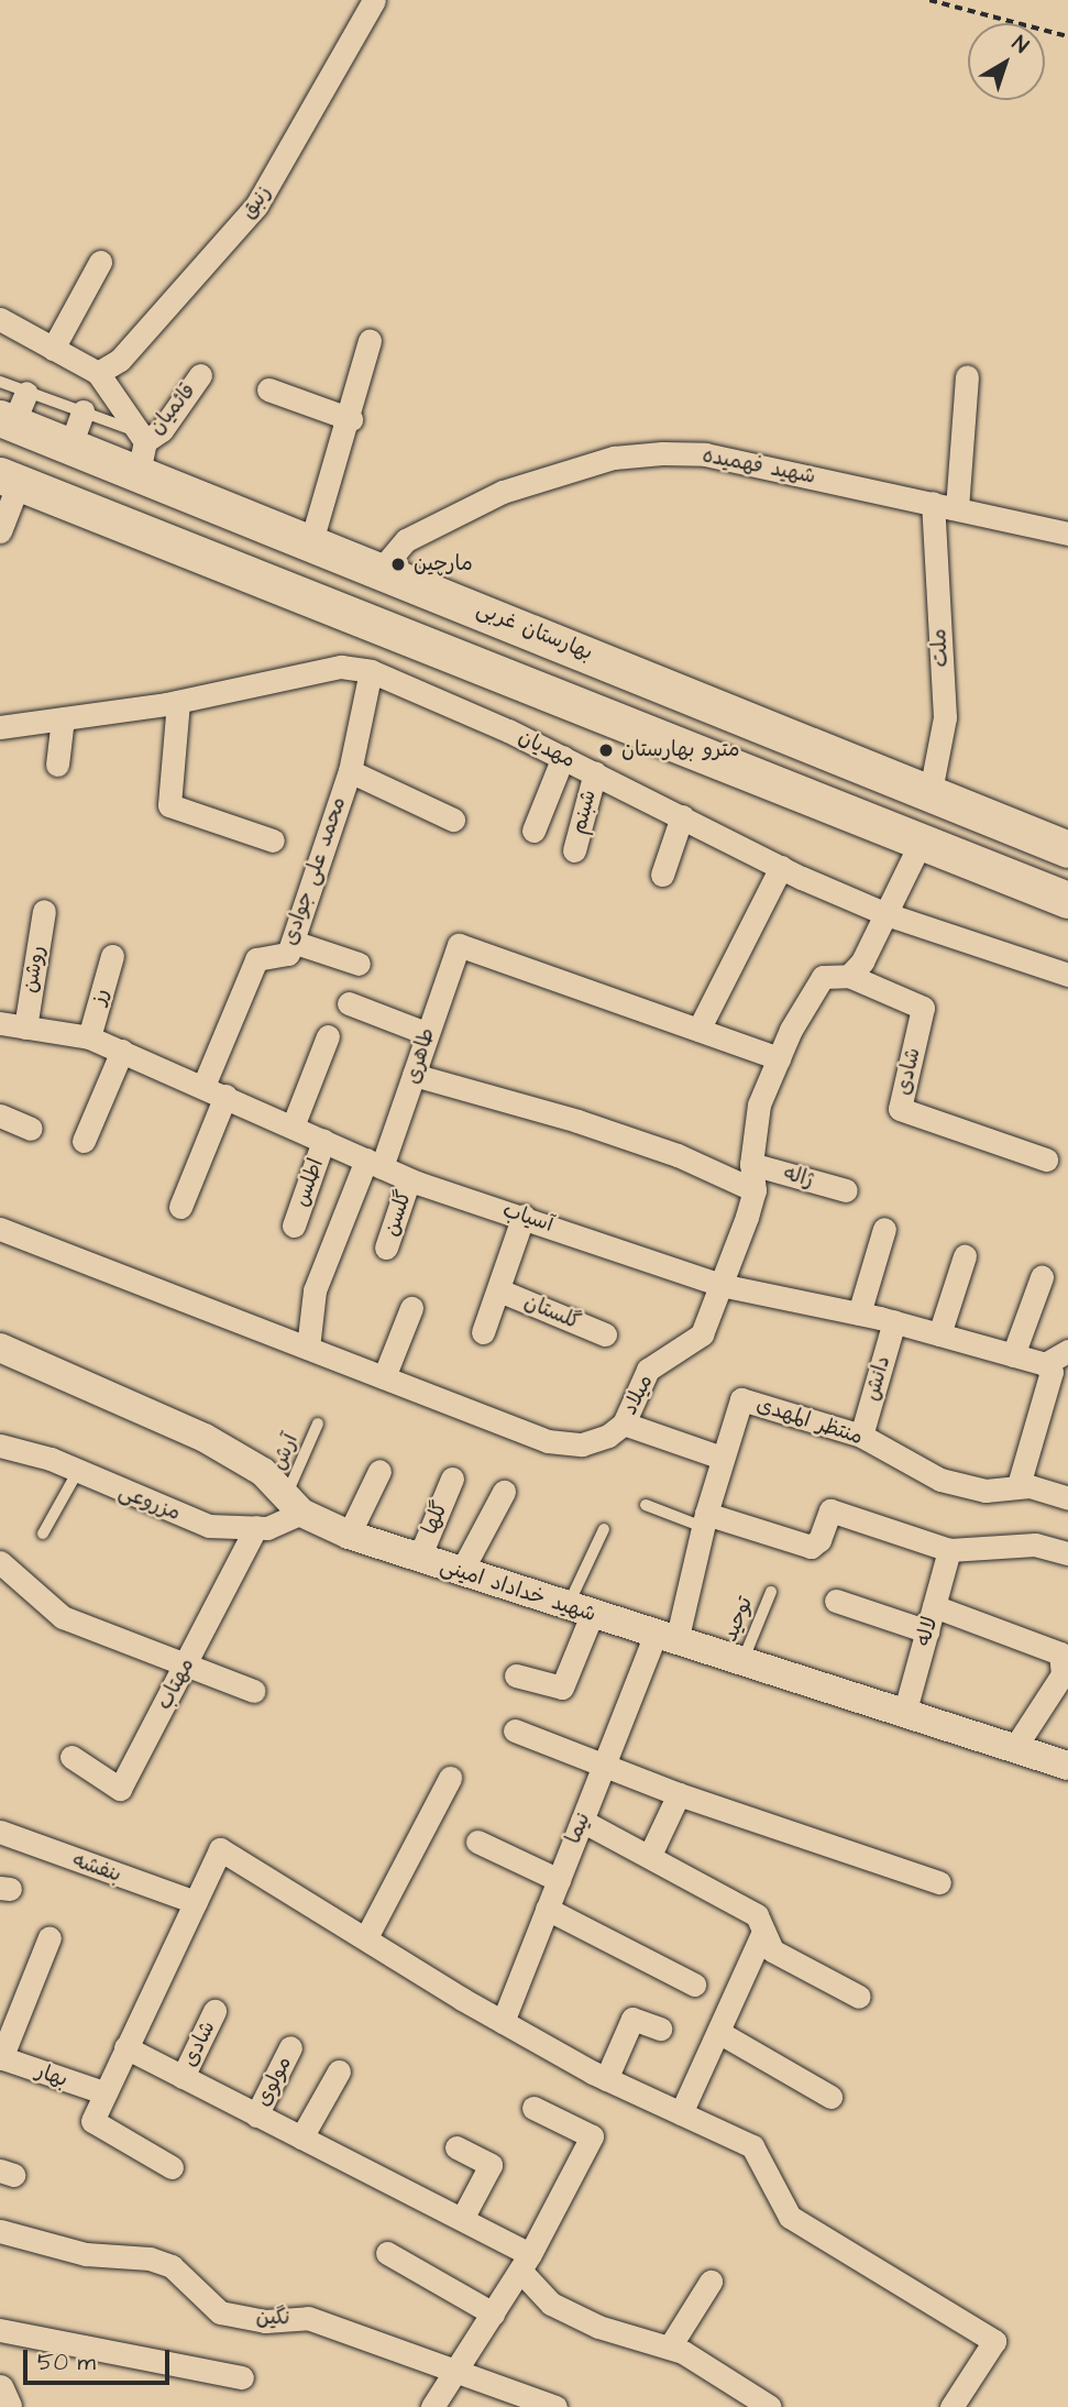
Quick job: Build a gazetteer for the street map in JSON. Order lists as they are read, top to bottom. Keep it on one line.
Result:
{"streets":{"main road":["بهارستان غربی"],"street":["زنبق","قائمیان","شهید فهمیده","ملت","مهدیان","شبنم","محمد علی جوادی","روشن","رز","طاهری","شادی","ژاله","اطلس","گلسن","آسیاب","گلستان","دانش","میلاد","منتظر المهدی","مزروعی","گلها","شهید خداداد امینی","لاله","مهتاب","نیما","بنفشه","بهار","مولوی","نگین"],"lane":["آرش","توحید"]},"crossings":[["قائمیان","بهارستان غربی"],["شهید فهمیده","بهارستان غربی"],["شهید فهمیده","ملت"],["بهارستان غربی","ملت"],["مهدیان","شبنم"],["مهدیان","محمد علی جوادی"],["محمد علی جوادی","آسیاب"],["روشن","آسیاب"],["رز","آسیاب"],["طاهری","آسیاب"],["طاهری","میلاد"],["شادی","میلاد"],["ژاله","میلاد"],["اطلس","آسیاب"],["گلسن","آسیاب"],["آسیاب","دانش"],["آسیاب","میلاد"],["دانش","منتظر المهدی"],["منتظر المهدی","شهید خداداد امینی"],["منتظر المهدی","نیما"],["آرش","مزروعی"],["آرش","شهید خداداد امینی"],["مزروعی","شهید خداداد امینی"],["مزروعی","مهتاب"],["گلها","شهید خداداد امینی"],["شهید خداداد امینی","توحید"],["شهید خداداد امینی","لاله"],["شهید خداداد امینی","نیما"]],"places":["مارچین","مترو بهارستان"],"scale_bar":"50 m","north":"top right"}
